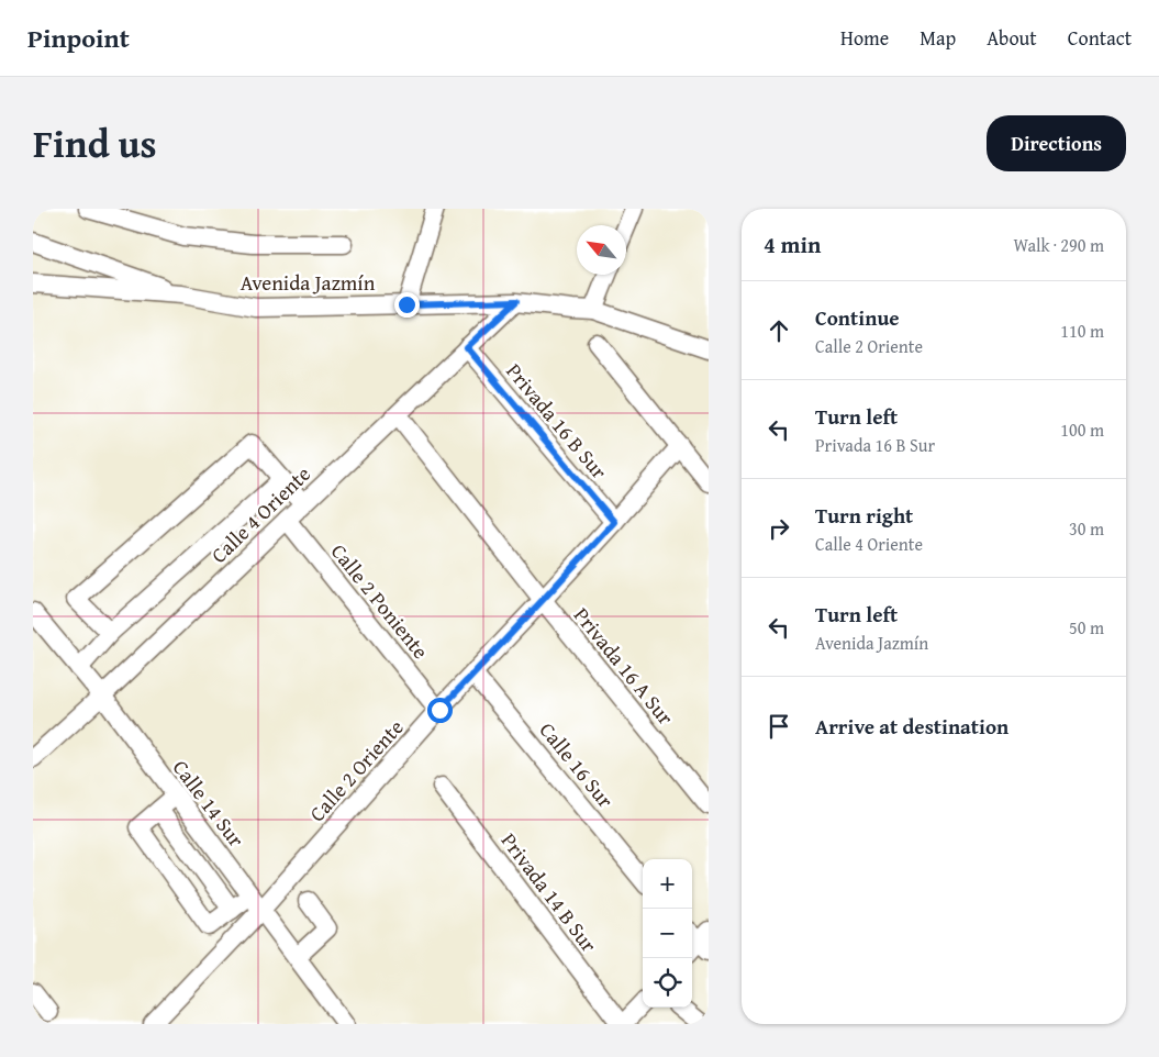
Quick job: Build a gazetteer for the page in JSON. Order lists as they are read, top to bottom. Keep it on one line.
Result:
{"streets":{"street":["Avenida Jazmín","Privada 16 B Sur","Calle 4 Oriente","Calle 2 Poniente","Privada 16 A Sur","Calle 16 Sur","Calle 2 Oriente","Calle 14 Sur","Privada 14 B Sur"]},"crossings":[["Avenida Jazmín","Calle 4 Oriente"],["Privada 16 B Sur","Calle 4 Oriente"],["Privada 16 B Sur","Calle 2 Oriente"],["Calle 4 Oriente","Calle 2 Poniente"],["Calle 4 Oriente","Calle 14 Sur"],["Calle 2 Poniente","Calle 2 Oriente"],["Privada 16 A Sur","Calle 2 Oriente"],["Calle 16 Sur","Calle 2 Oriente"],["Calle 2 Oriente","Calle 14 Sur"]],"north":"top left","page":{"header":"Pinpoint","nav":["Home","Map","About","Contact"],"title":"Find us","buttons":"Directions","heading":["4 min","Walk · 290 m"],"list":[["Continue","Calle 2 Oriente","110 m"],["Turn left","Privada 16 B Sur","100 m"],["Turn right","Calle 4 Oriente","30 m"],["Turn left","Avenida Jazmín","50 m"],"Arrive at destination"],"map_buttons":["+","−"]}}
